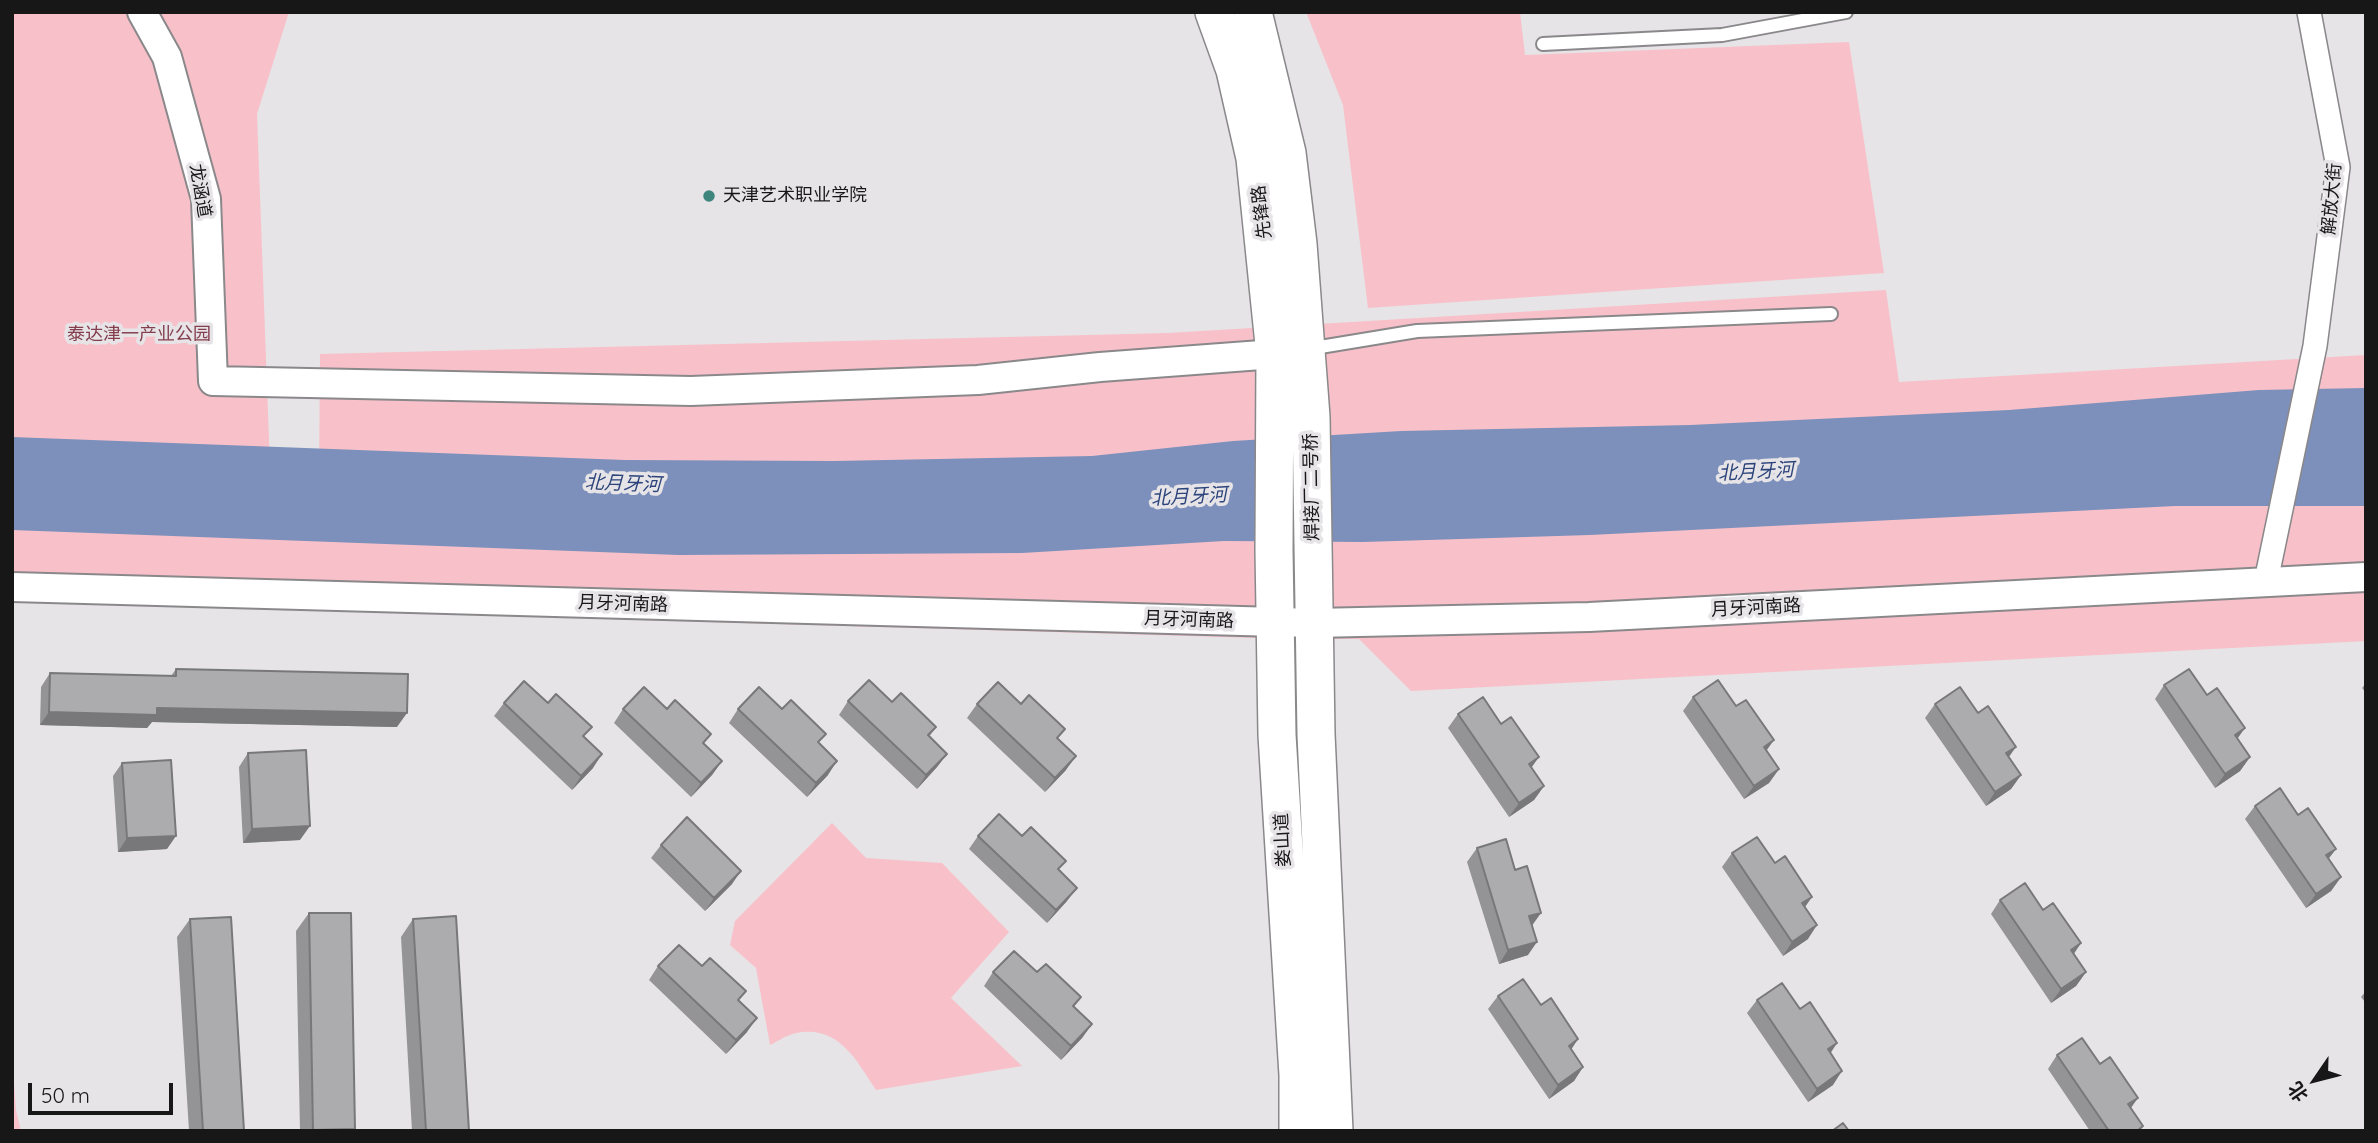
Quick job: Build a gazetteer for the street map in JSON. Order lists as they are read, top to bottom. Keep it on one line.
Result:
{"streets":{"main road":["先锋路","焊接厂二号桥","娄山道"],"street":["龙涵道","解放大街","月牙河南路"]},"crossings":[["龙涵道","先锋路"],["解放大街","月牙河南路"],["先锋路","焊接厂二号桥"],["焊接厂二号桥","娄山道"],["月牙河南路","娄山道"]],"water":["北月牙河"],"parks":["泰达津一产业公园"],"places":["天津艺术职业学院"],"scale_bar":"50 m","north":"bottom left"}
